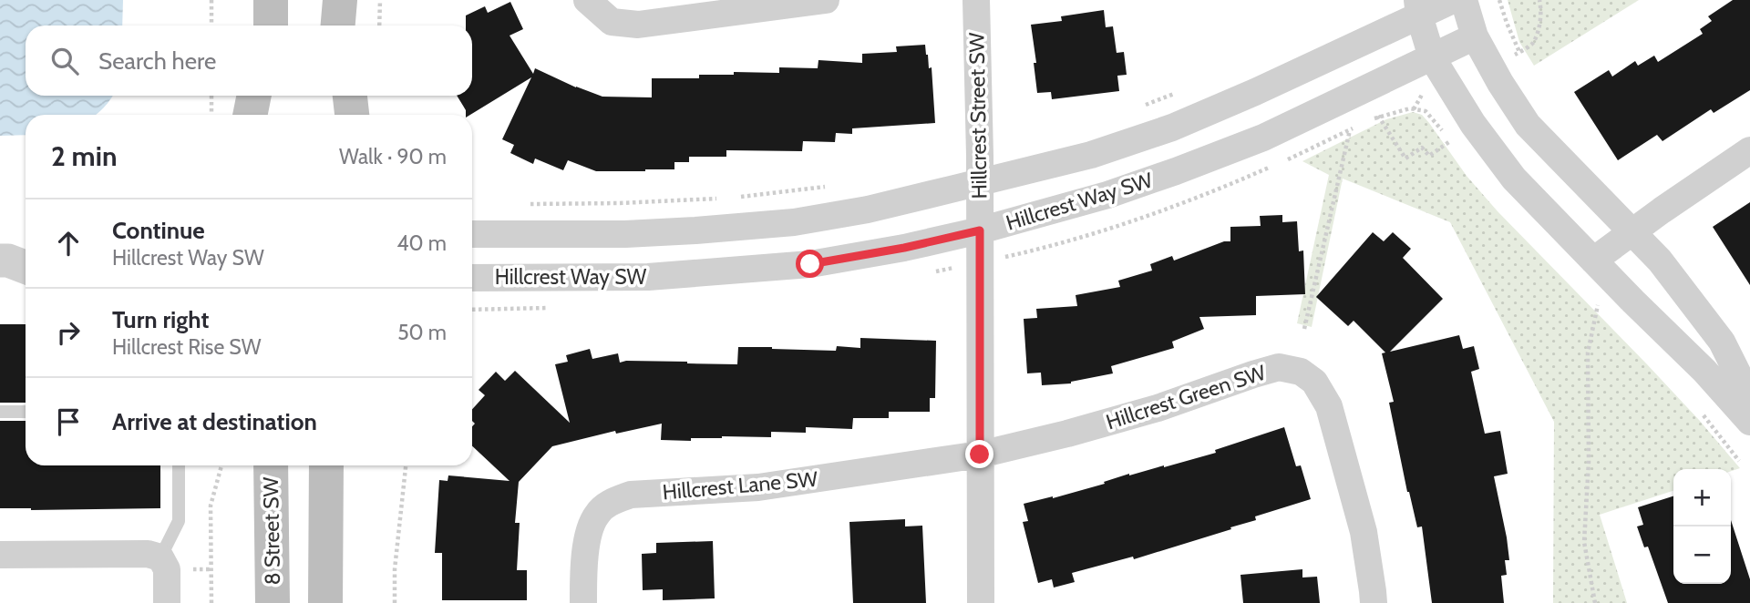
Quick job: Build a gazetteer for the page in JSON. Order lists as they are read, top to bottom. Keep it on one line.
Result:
{"streets":{"main road":["8 Street SW"],"street":["Hillcrest Street SW","Hillcrest Way SW","Hillcrest Green SW","Hillcrest Lane SW"]},"crossings":[["Hillcrest Street SW","Hillcrest Way SW"],["Hillcrest Street SW","Hillcrest Green SW"],["Hillcrest Street SW","Hillcrest Lane SW"],["Hillcrest Green SW","Hillcrest Lane SW"]],"page":{"search":"Search here","heading":["2 min","Walk · 90 m"],"list":[["Continue","Hillcrest Way SW","40 m"],["Turn right","Hillcrest Rise SW","50 m"],"Arrive at destination"],"map_buttons":["+","−"]}}
